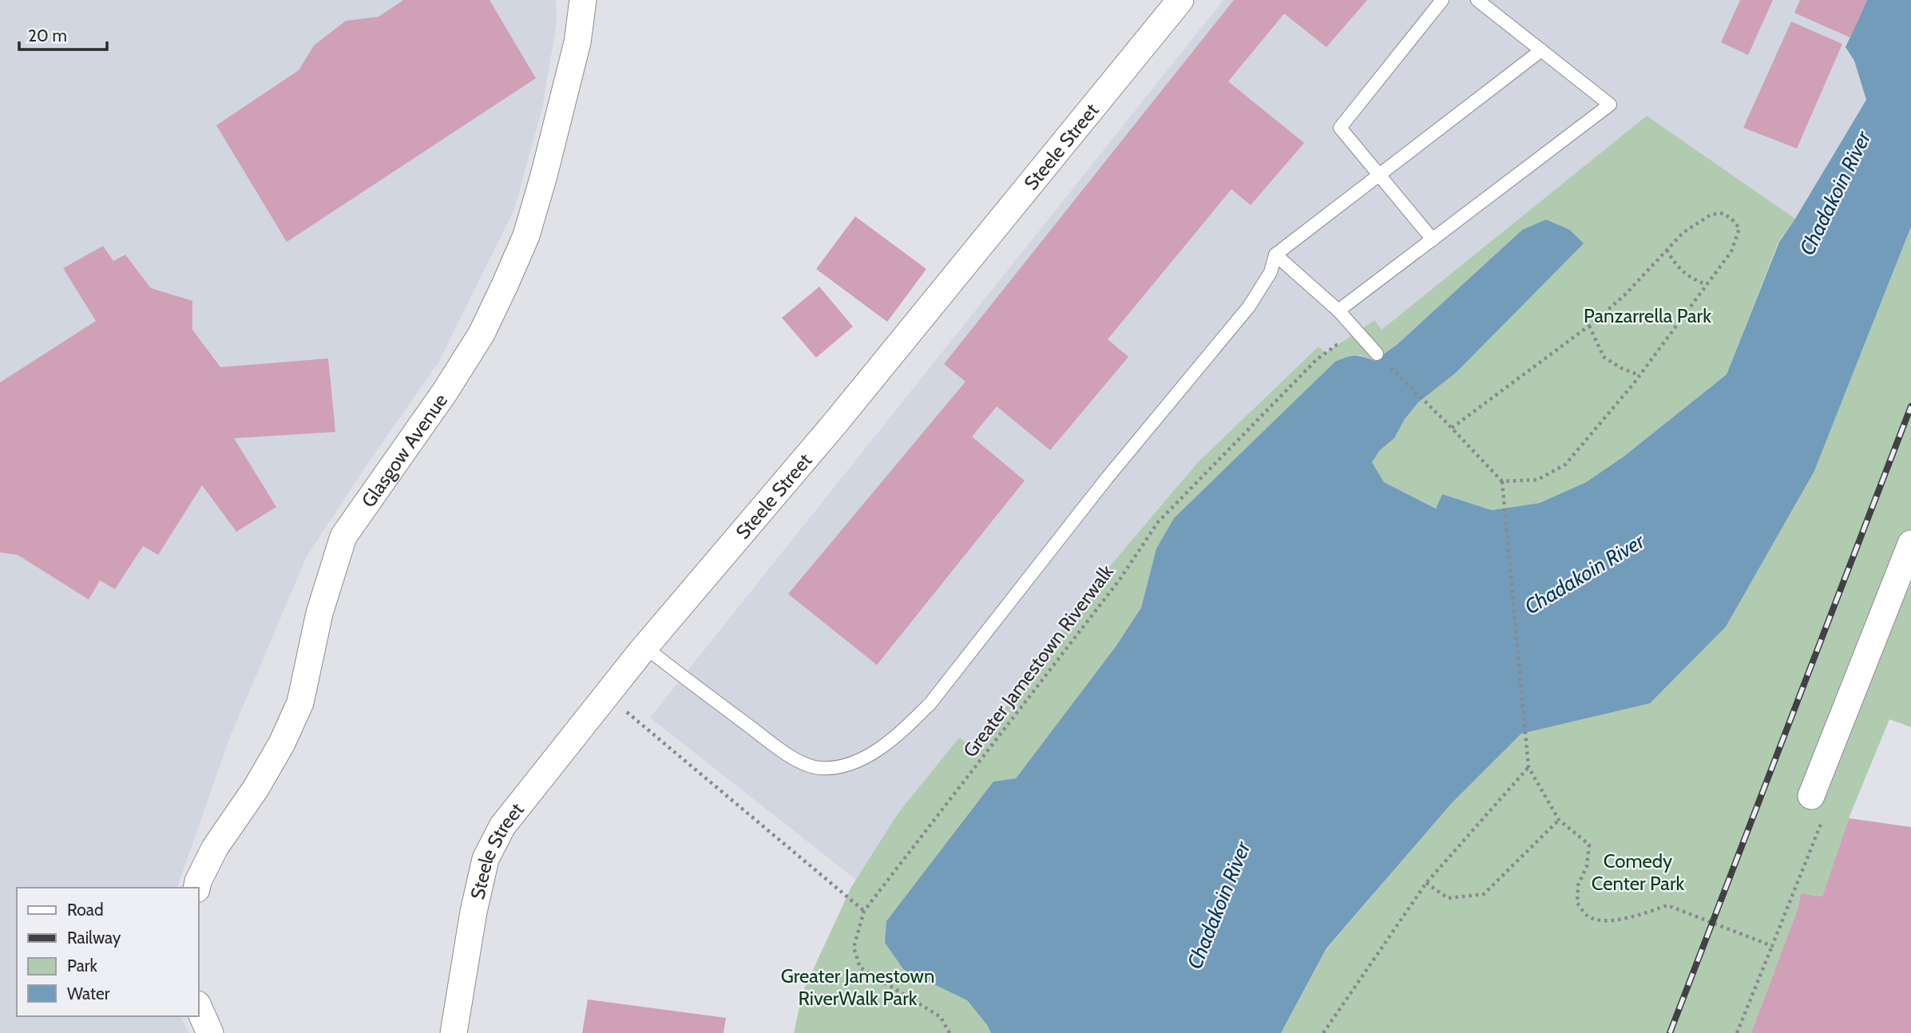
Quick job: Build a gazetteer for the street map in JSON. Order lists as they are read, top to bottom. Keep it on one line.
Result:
{"streets":{"street":["Steele Street","Glasgow Avenue"],"path":["Greater Jamestown Riverwalk"]},"water":["Chadakoin River"],"parks":["Panzarrella Park","Comedy Center Park","Greater Jamestown RiverWalk Park"],"legend":["Road","Railway","Park","Water"],"scale_bar":"20 m"}
